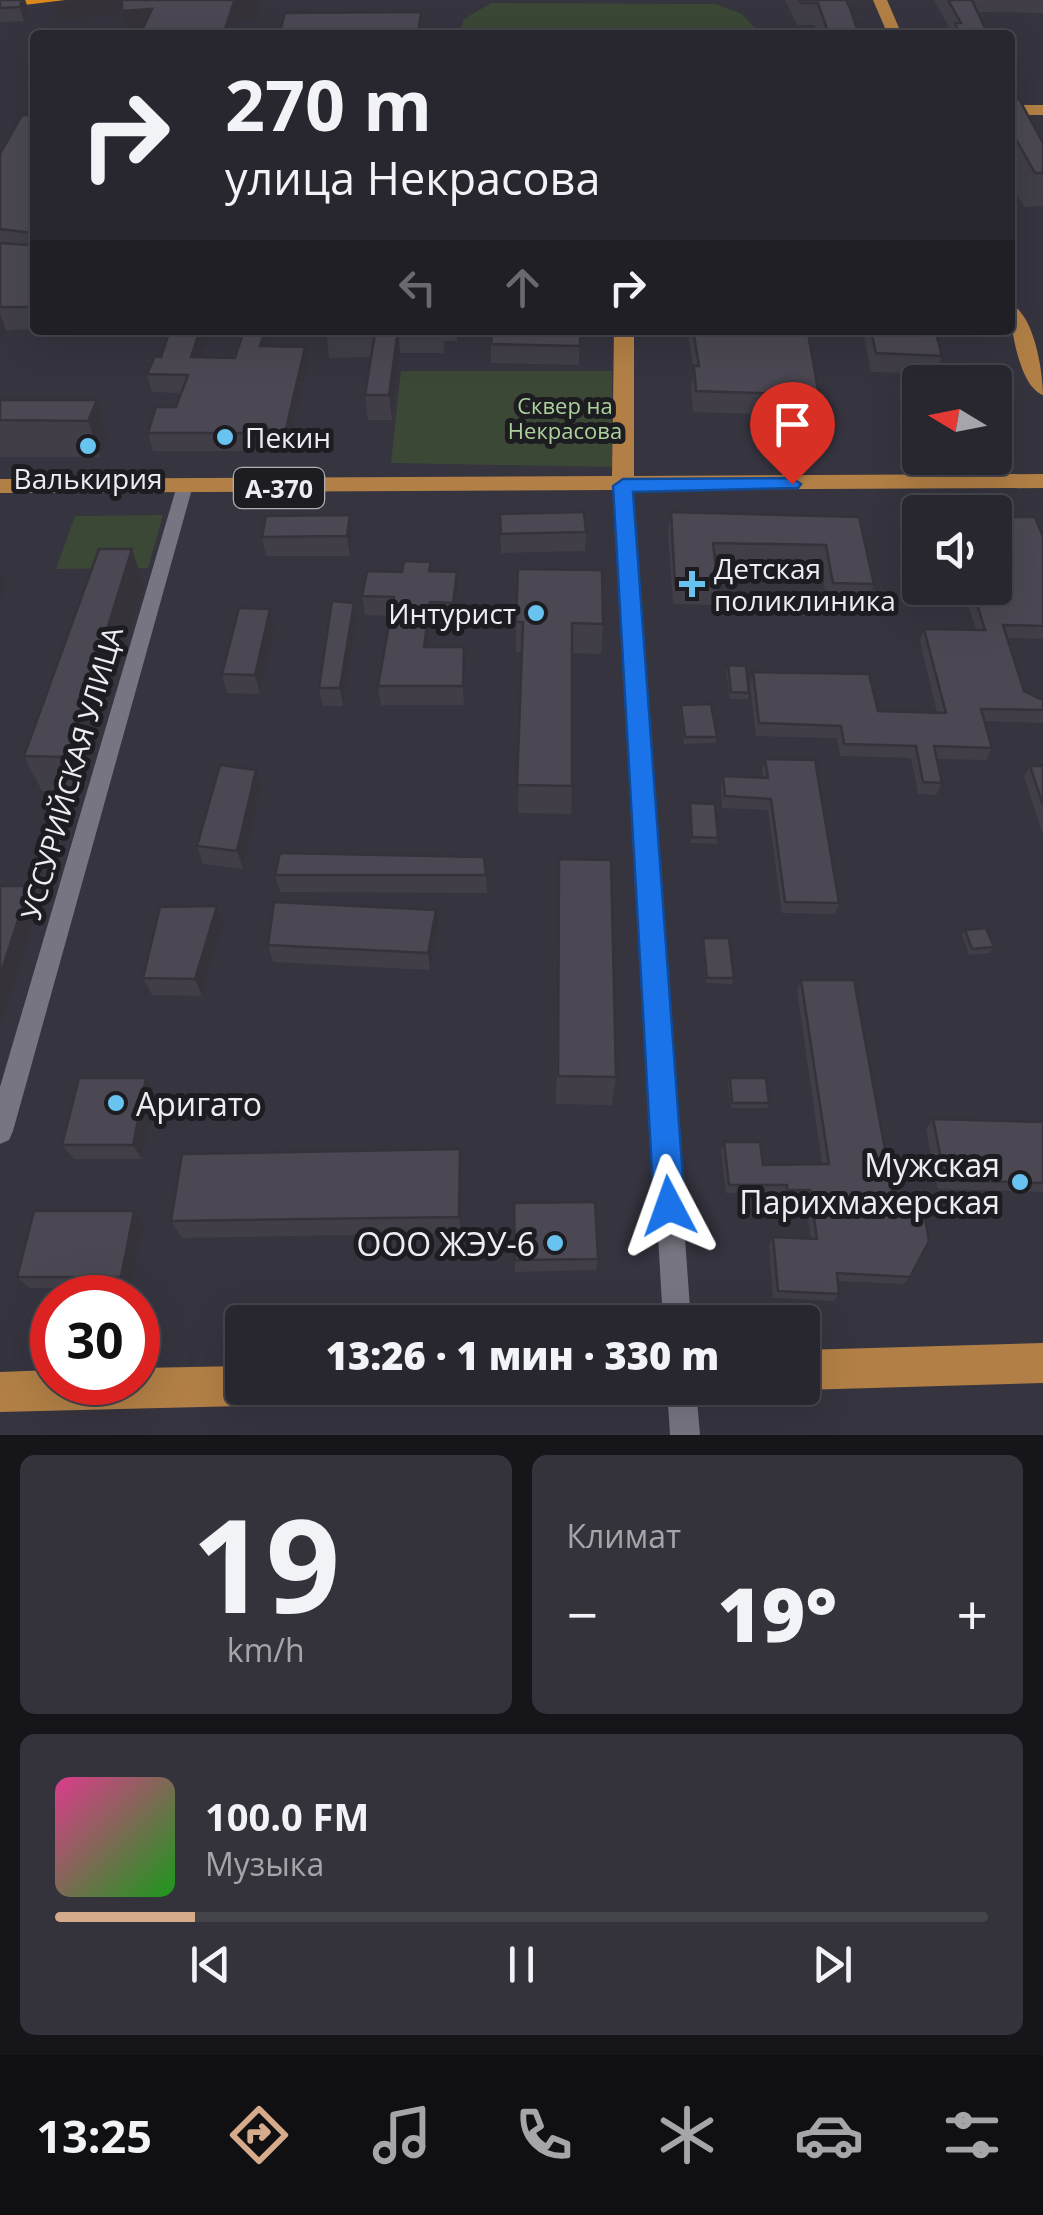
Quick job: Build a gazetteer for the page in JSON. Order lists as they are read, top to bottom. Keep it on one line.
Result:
{"streets":{"main road":["А-370"],"street":["УССУРИЙСКАЯ УЛИЦА"]},"crossings":[["А-370","УССУРИЙСКАЯ УЛИЦА"]],"parks":["Сквер на Некрасова"],"places":{"other":["Пекин","Валькирия","Интурист","Аригато","Мужская Парихмахерская","ООО ЖЭУ-6"],"health":["Детская поликлиника"]},"north":"left","page":{"turn":["270 m","улица Некрасова"],"limit":"30","trip":"13:26 · 1 мин · 330 m","tile":[["19","km/h"],"Климат"],"heat":["−","19°","+"],"song":["100.0 FM","Музыка"],"tabs":"13:25"}}
